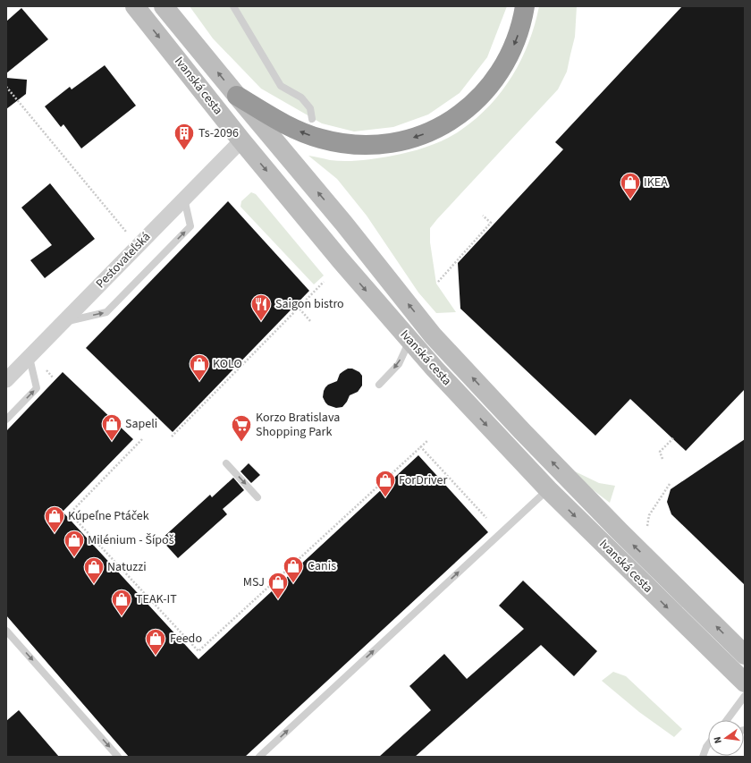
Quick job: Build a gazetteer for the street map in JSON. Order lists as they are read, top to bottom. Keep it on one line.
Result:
{"streets":{"street":["Ivanská cesta","Pestovateľská"]},"crossings":[["Ivanská cesta","Pestovateľská"]],"places":{"building":["Ts-2096"],"shop":["IKEA","KOLO","Sapeli","ForDriver","Kúpeľne Ptáček","Milénium - Šípoš","Canis","Natuzzi","MSJ","TEAK-IT","Feedo"],"restaurant":["Saigon bistro"],"supermarket":["Korzo Bratislava Shopping Park"]},"north":"left"}
